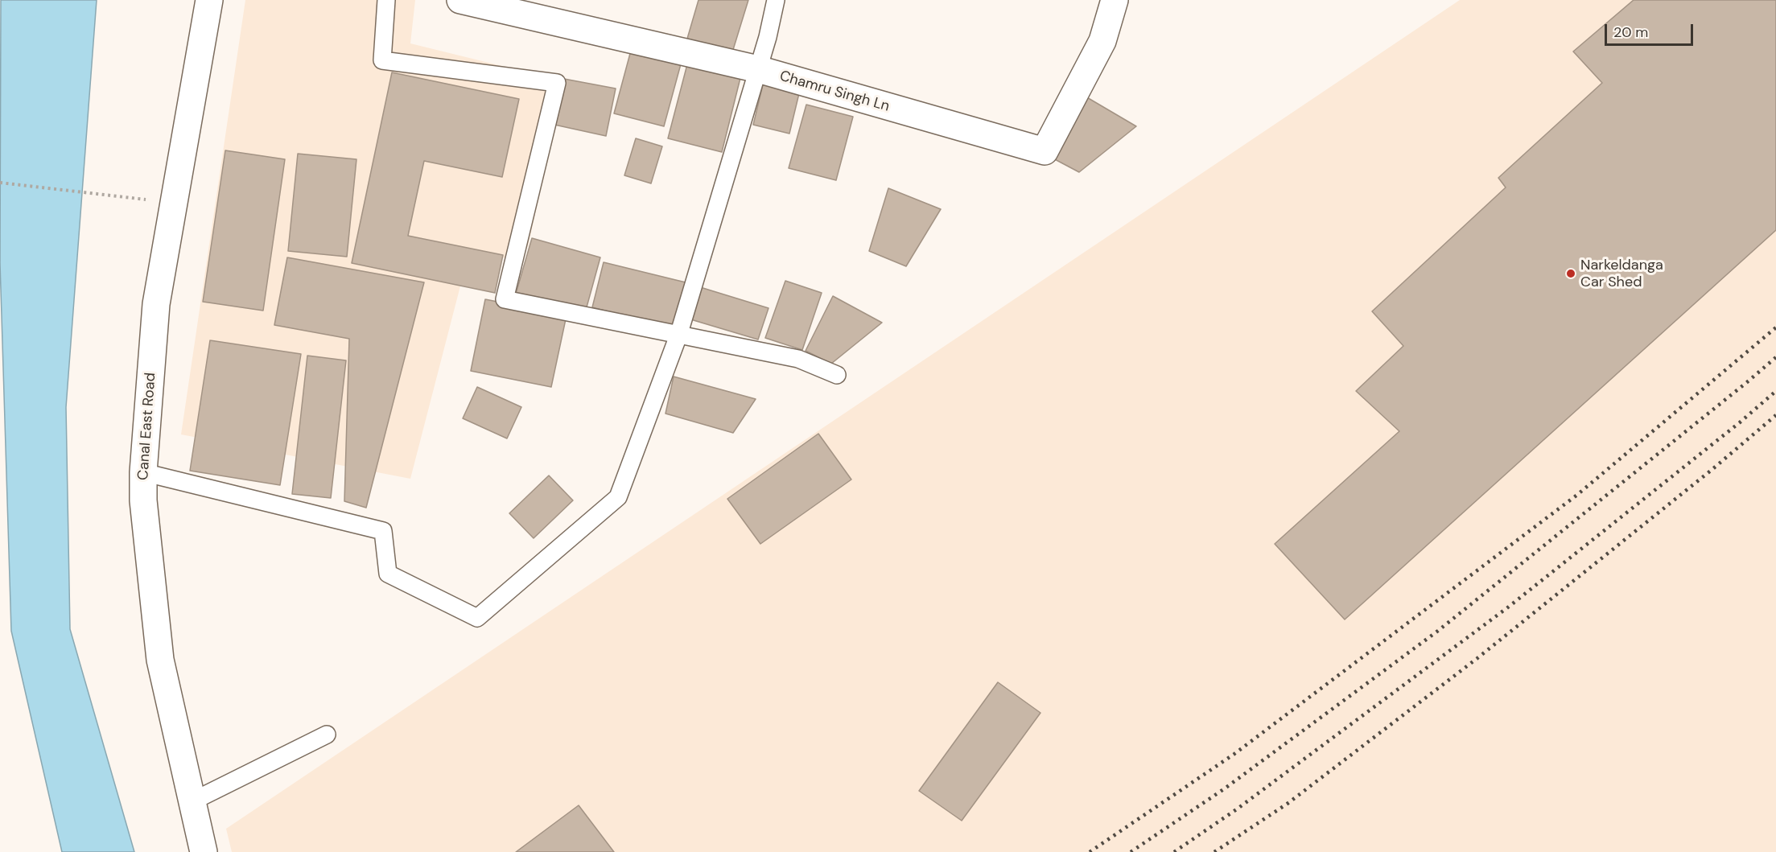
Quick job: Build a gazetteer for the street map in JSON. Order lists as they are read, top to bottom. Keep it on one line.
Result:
{"streets":{"main road":["Chamru Singh Ln","Canal East Road"]},"places":["Narkeldanga Car Shed"],"scale_bar":"20 m"}
